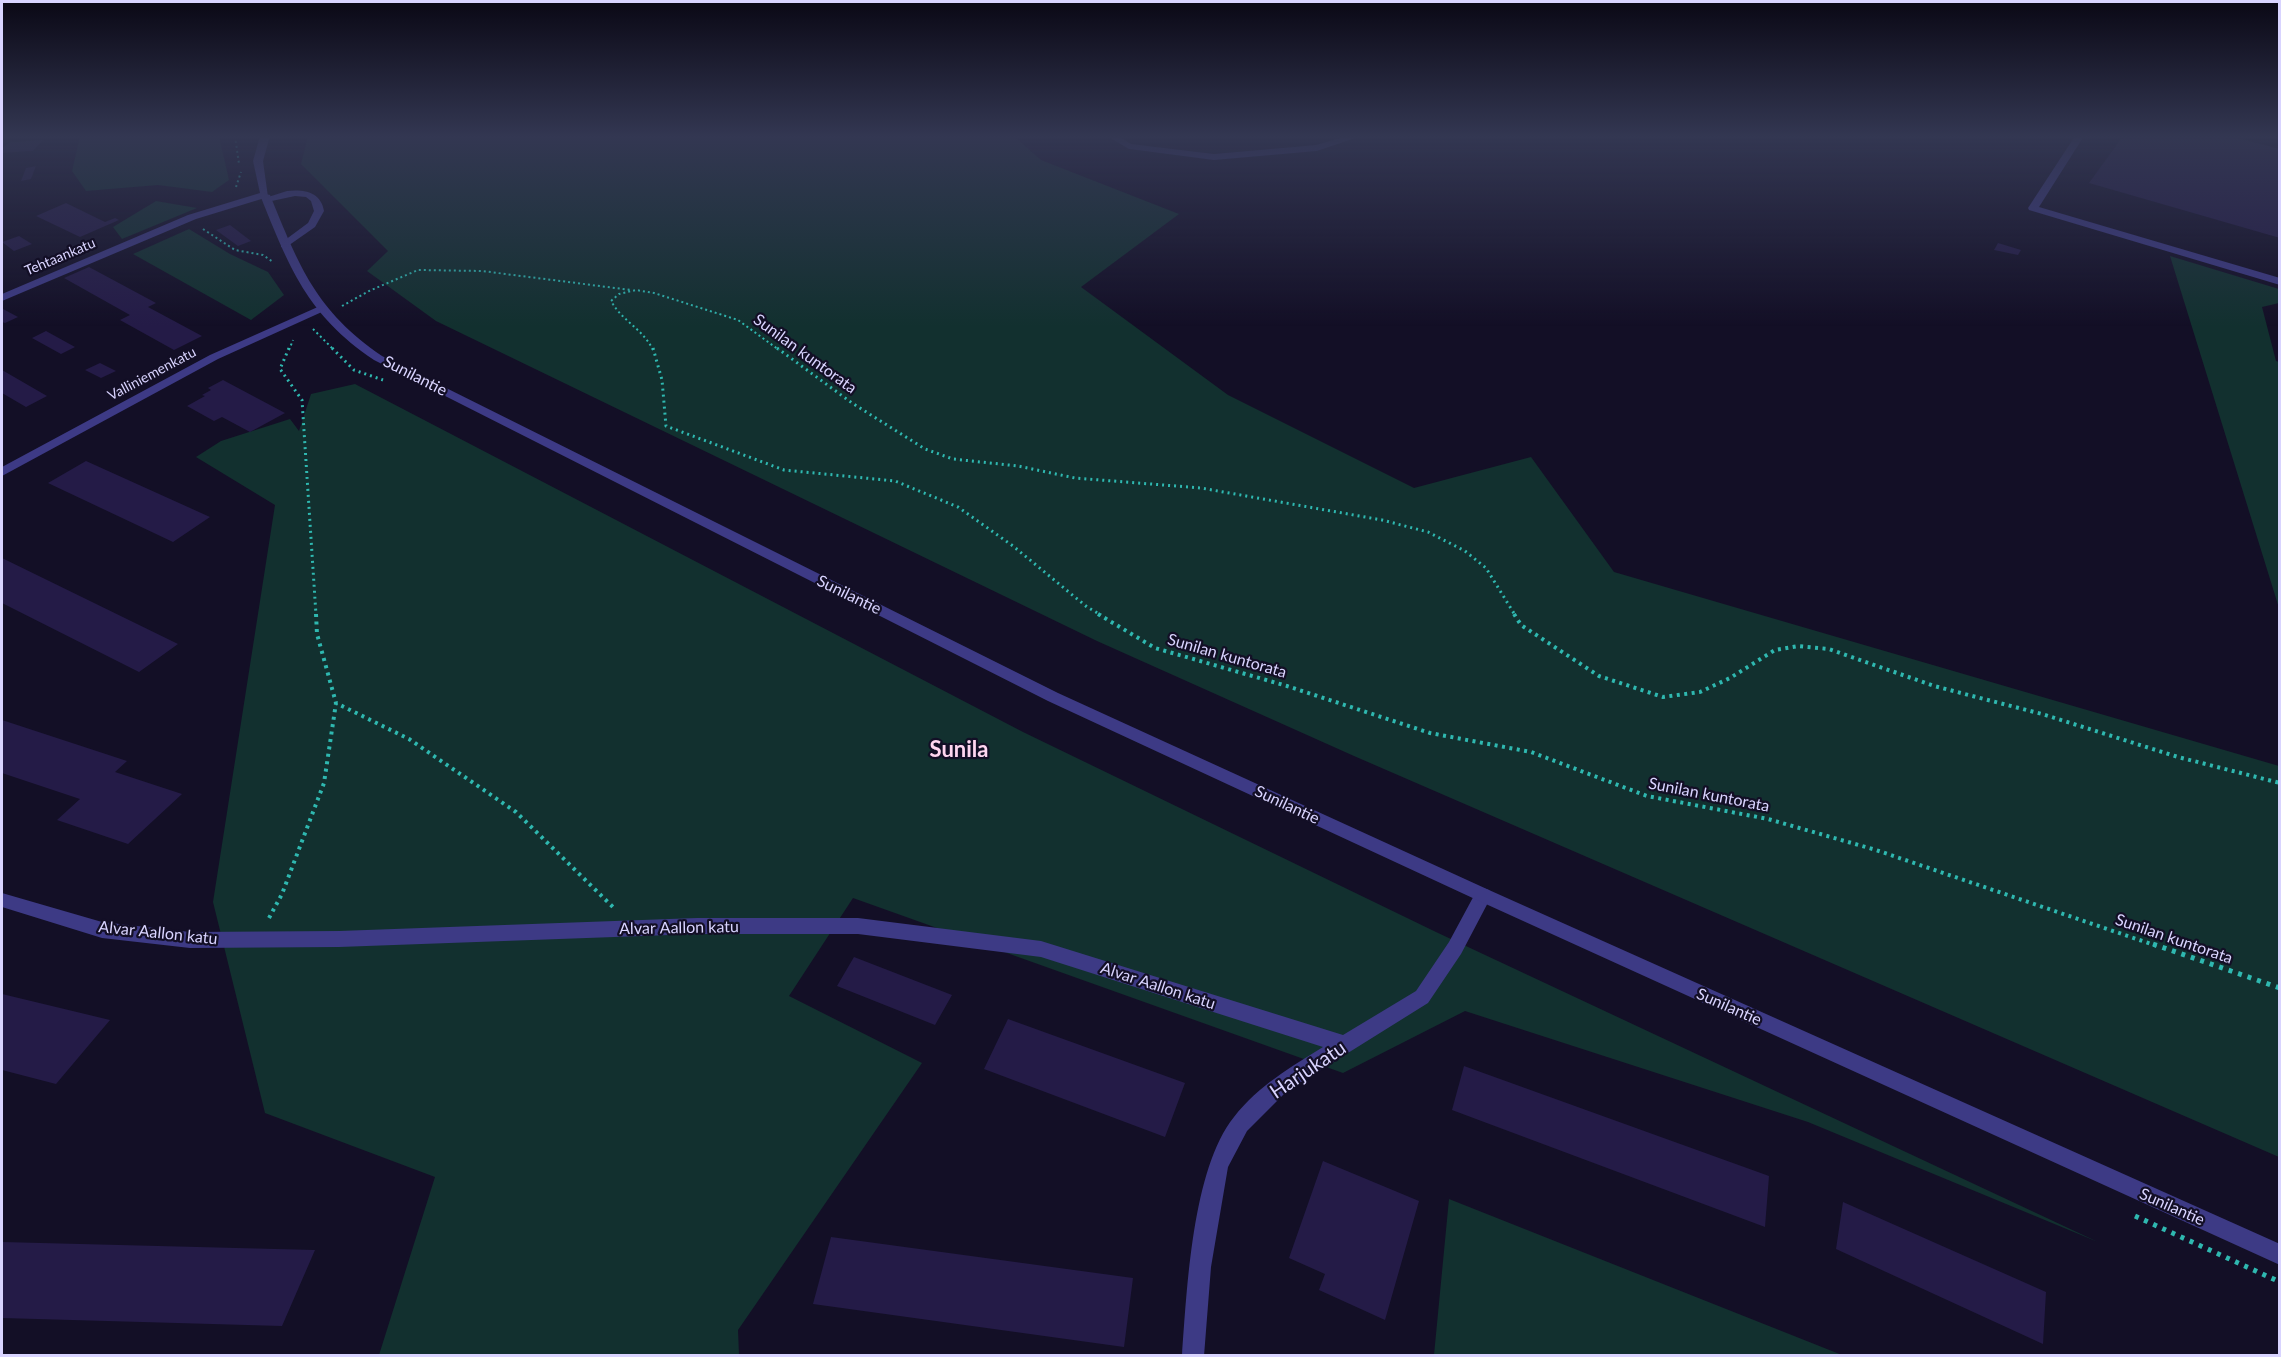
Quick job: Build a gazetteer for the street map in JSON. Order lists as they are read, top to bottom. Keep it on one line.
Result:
{"streets":{"street":["Tehtaankatu","Valliniemenkatu","Sunilantie","Alvar Aallon katu","Harjukatu"],"path":["Sunilan kuntorata"]},"crossings":[["Tehtaankatu","Sunilantie"],["Valliniemenkatu","Sunilantie"],["Sunilantie","Harjukatu"],["Alvar Aallon katu","Harjukatu"]],"districts":["Sunila"]}
